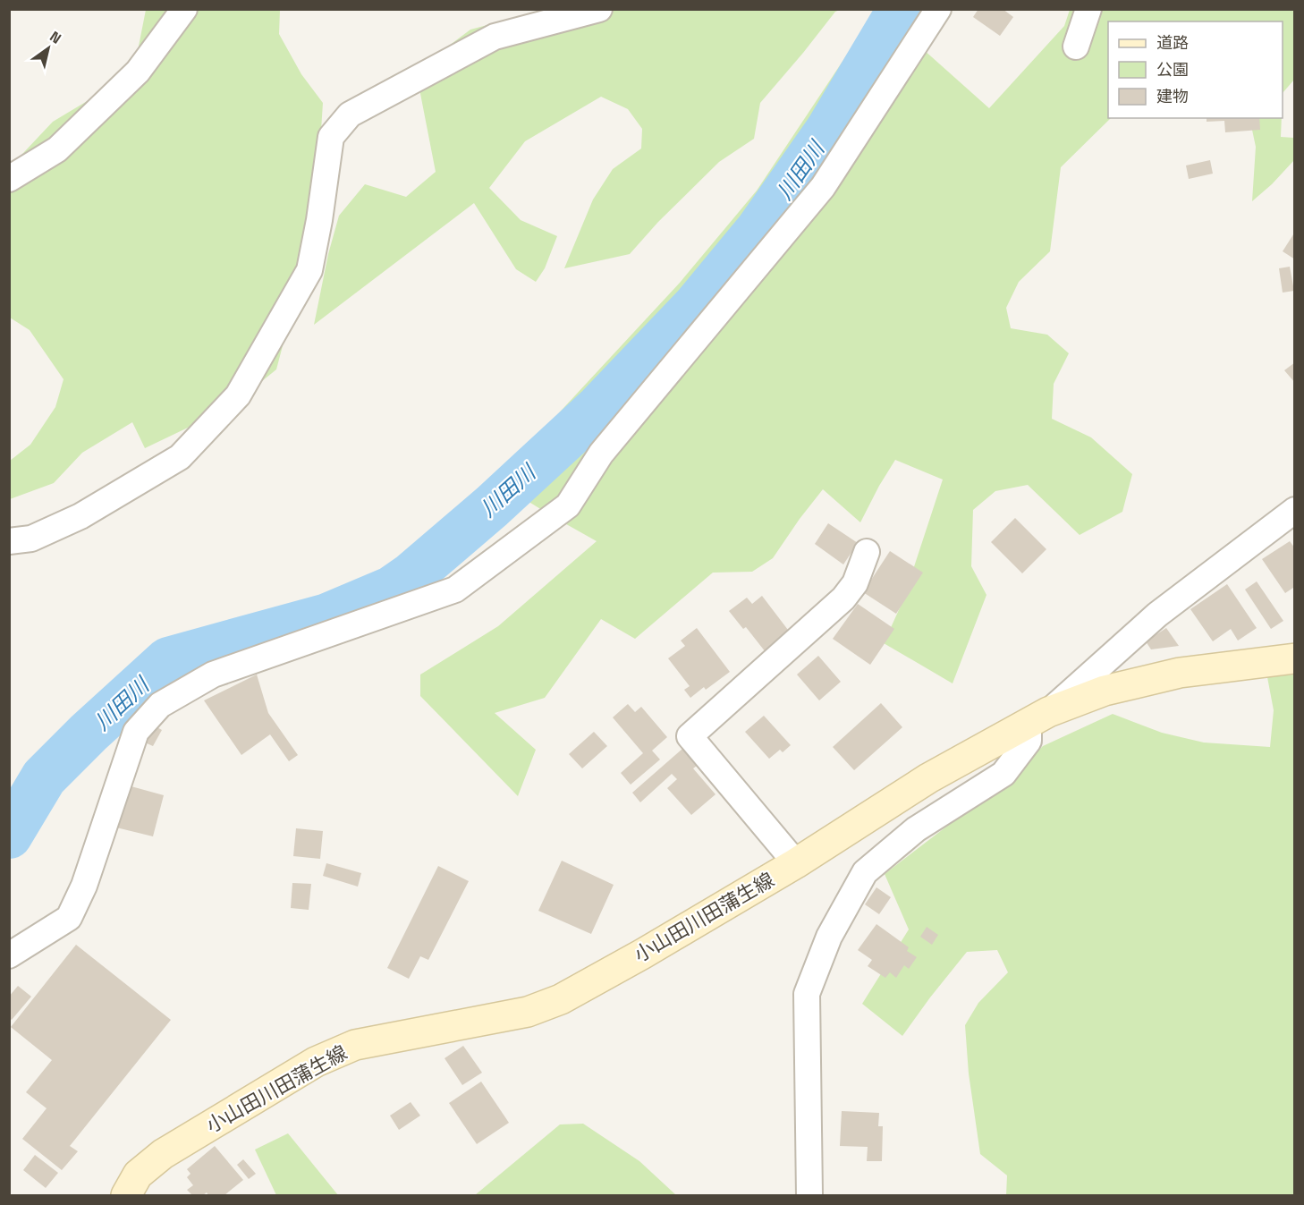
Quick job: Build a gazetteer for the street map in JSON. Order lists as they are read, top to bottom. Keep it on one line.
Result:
{"streets":{"main road":["小山田川田蒲生線"]},"water":["川田川"],"legend":["道路","公園","建物"],"north":"top right"}
